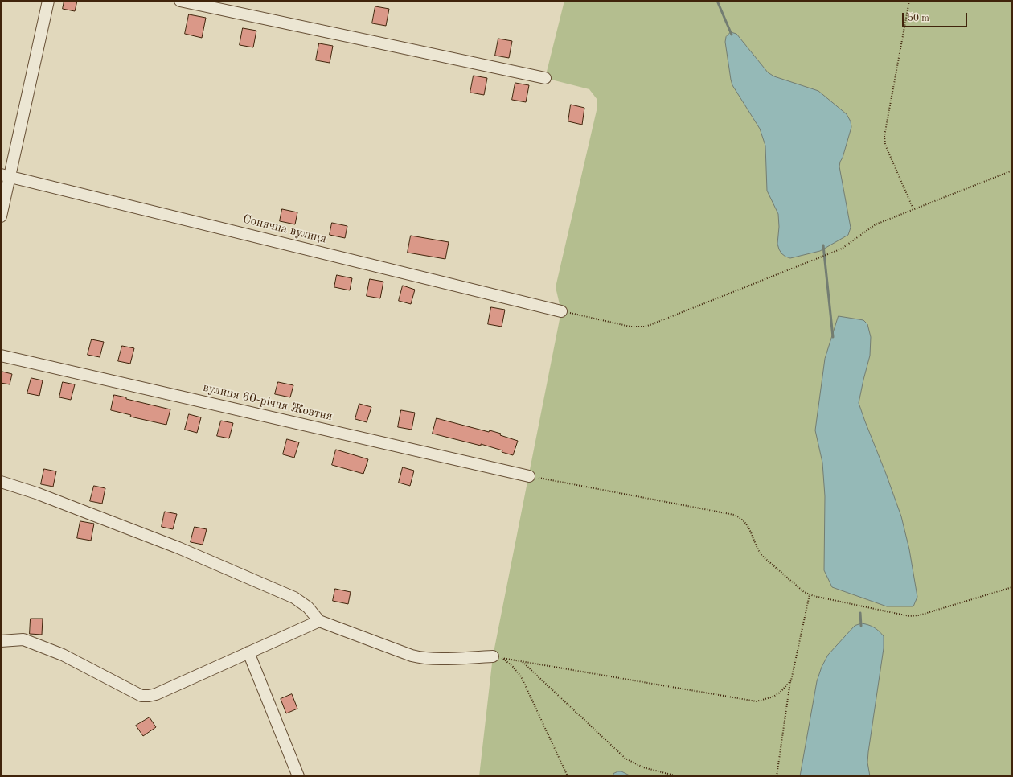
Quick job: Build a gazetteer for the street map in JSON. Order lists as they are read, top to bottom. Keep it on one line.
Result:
{"streets":{"street":["Сонячна вулиця","вулиця 60-річчя Жовтня"]},"scale_bar":"50 m"}
